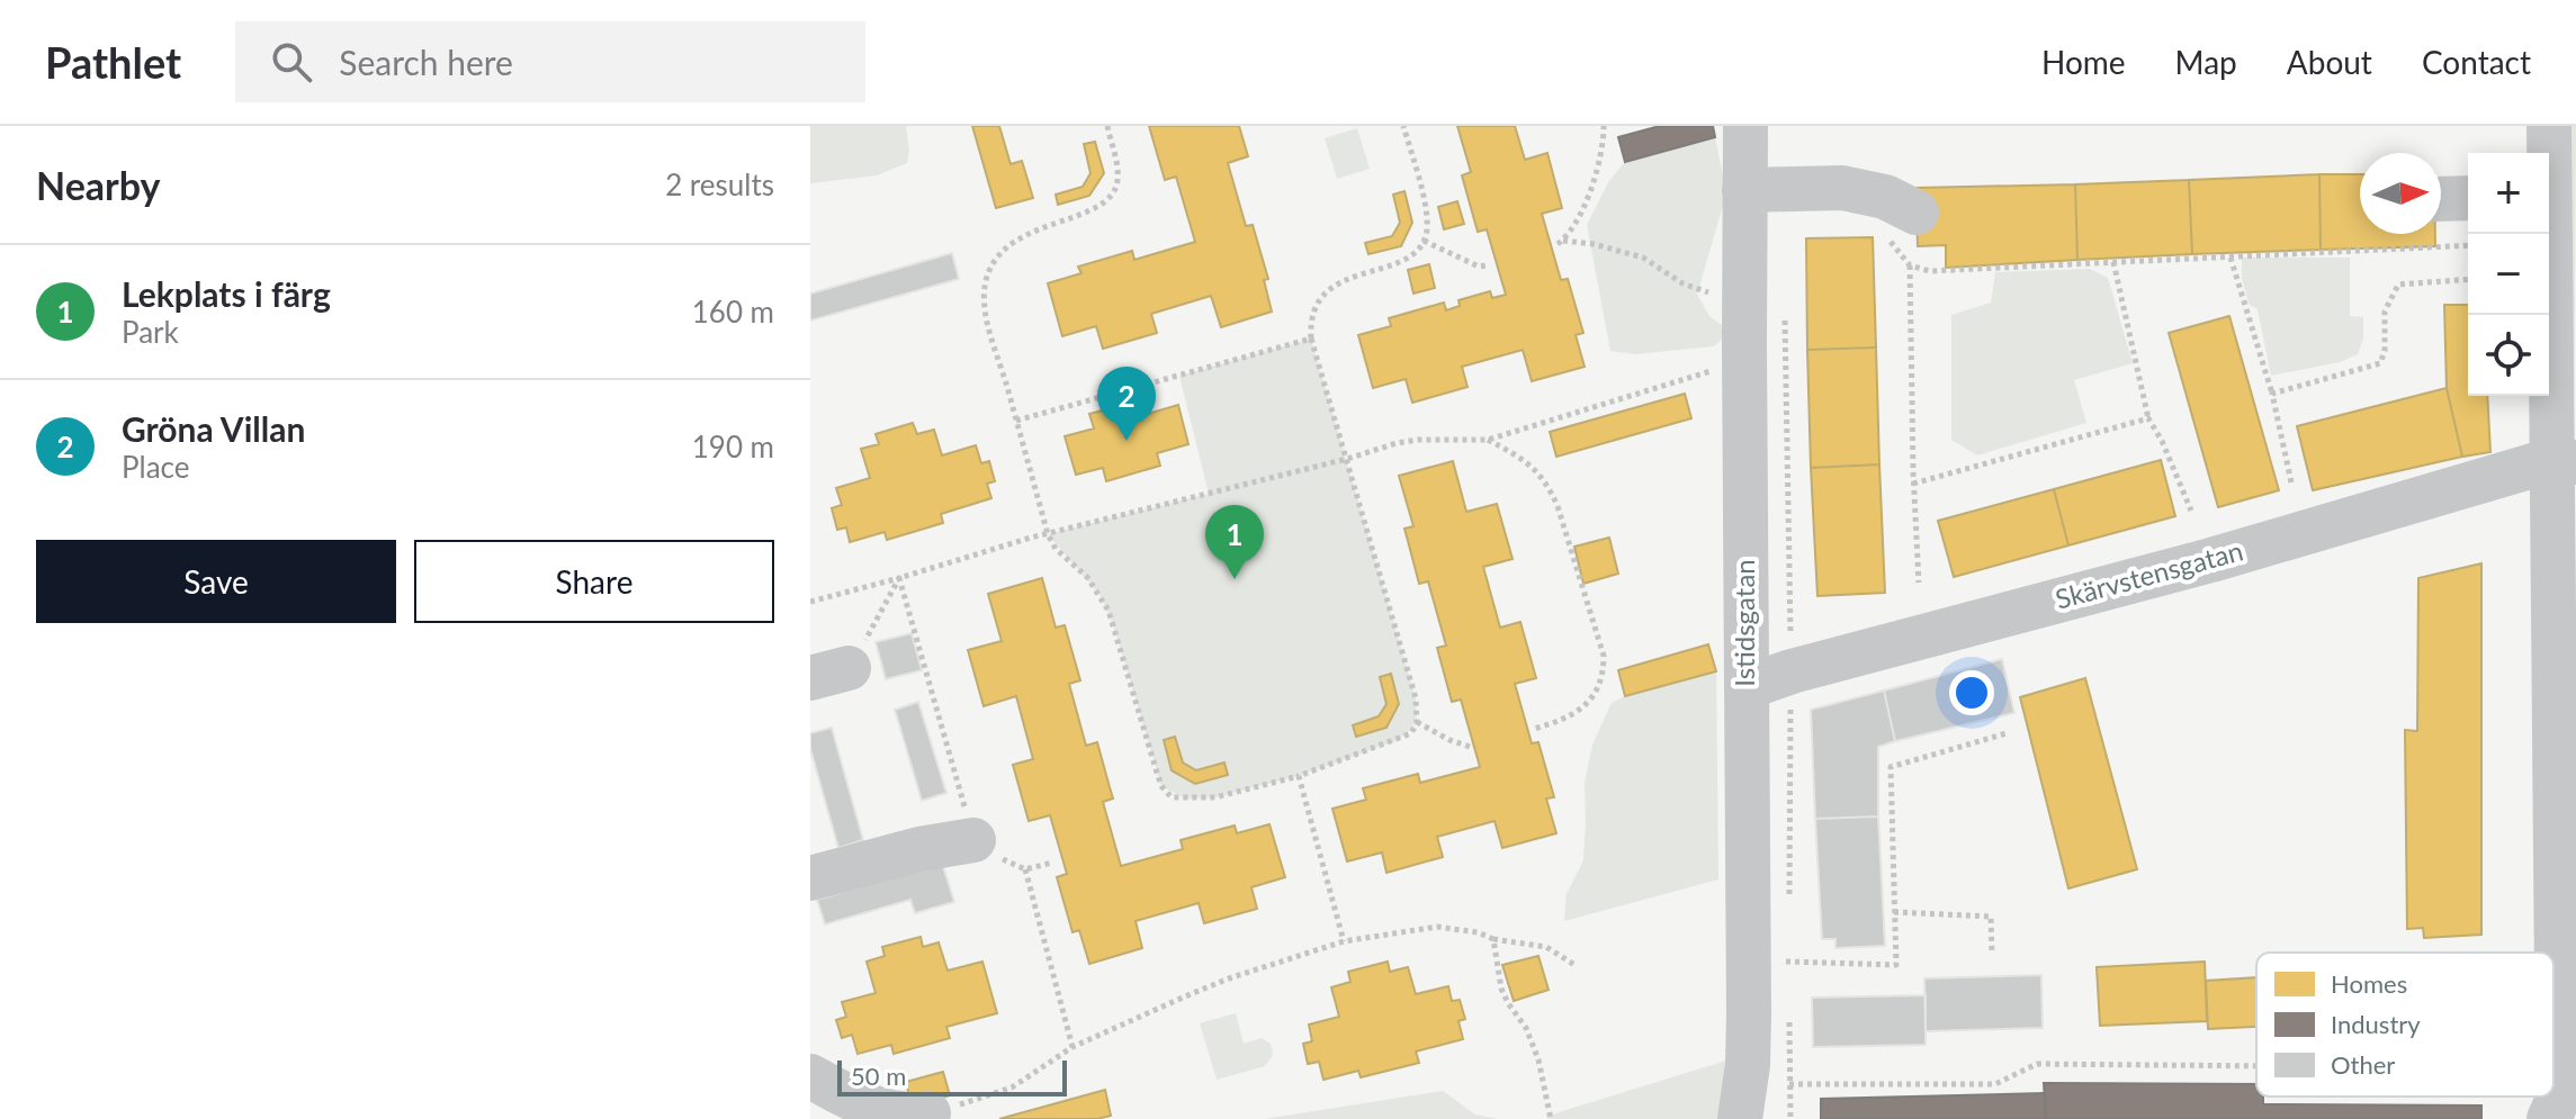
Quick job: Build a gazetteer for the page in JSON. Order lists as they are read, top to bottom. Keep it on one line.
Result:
{"streets":{"street":["Skärvstensgatan","Istidsgatan"]},"crossings":[["Skärvstensgatan","Istidsgatan"]],"legend":["Homes","Industry","Other"],"scale_bar":"50 m","north":"right","page":{"header":"Pathlet","search":"Search here","nav":["Home","Map","About","Contact"],"heading":["Nearby","2 results"],"map_buttons":["+","−"],"list":[{"mark":"1","name":"Lekplats i färg","note":"Park","value":"160 m"},{"mark":"2","name":"Gröna Villan","note":"Place","value":"190 m"}],"pins":["2","1"],"buttons":["Save","Share"],"scale":"50 m"}}
